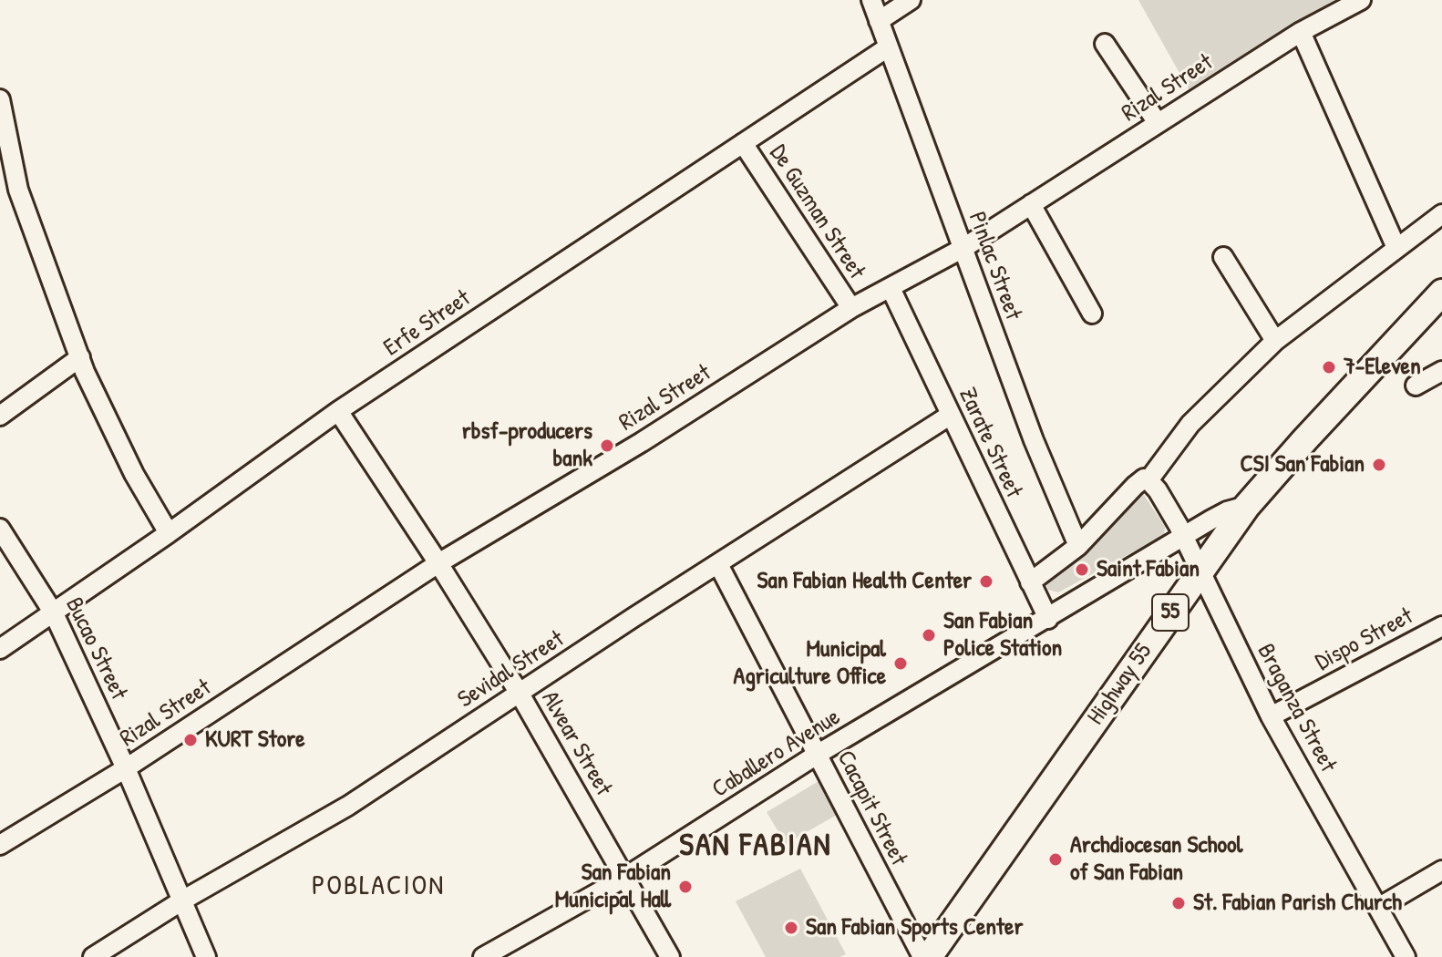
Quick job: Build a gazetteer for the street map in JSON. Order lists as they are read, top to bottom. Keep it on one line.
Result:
{"streets":{"highway":["55","Highway 55"],"street":["Rizal Street","De Guzman Street","Pinlac Street","Erfe Street","Zarate Street","Dispo Street","Bucao Street","Sevidal Street","Braganza Street","Alvear Street","Caballero Avenue","Cacapit Street"]},"crossings":[["Rizal Street","De Guzman Street"],["Rizal Street","Pinlac Street"],["Rizal Street","Zarate Street"],["Rizal Street","Bucao Street"],["Rizal Street","Alvear Street"],["De Guzman Street","Erfe Street"],["Pinlac Street","Erfe Street"],["Erfe Street","Bucao Street"],["Erfe Street","Alvear Street"],["Zarate Street","Sevidal Street"],["Zarate Street","Caballero Avenue"],["Dispo Street","Braganza Street"],["Bucao Street","Sevidal Street"],["Sevidal Street","Alvear Street"],["Sevidal Street","Cacapit Street"],["Highway 55","Braganza Street"],["Highway 55","Caballero Avenue"],["Braganza Street","Caballero Avenue"],["Alvear Street","Caballero Avenue"],["Caballero Avenue","Cacapit Street"]],"districts":["SAN FABIAN","POBLACION"],"places":["7-Eleven","rbsf-producers bank","CSI San Fabian","Saint Fabian","San Fabian Health Center","San Fabian Police Station","Municipal Agriculture Office","KURT Store","Archdiocesan School of San Fabian","San Fabian Municipal Hall","St. Fabian Parish Church","San Fabian Sports Center"]}
